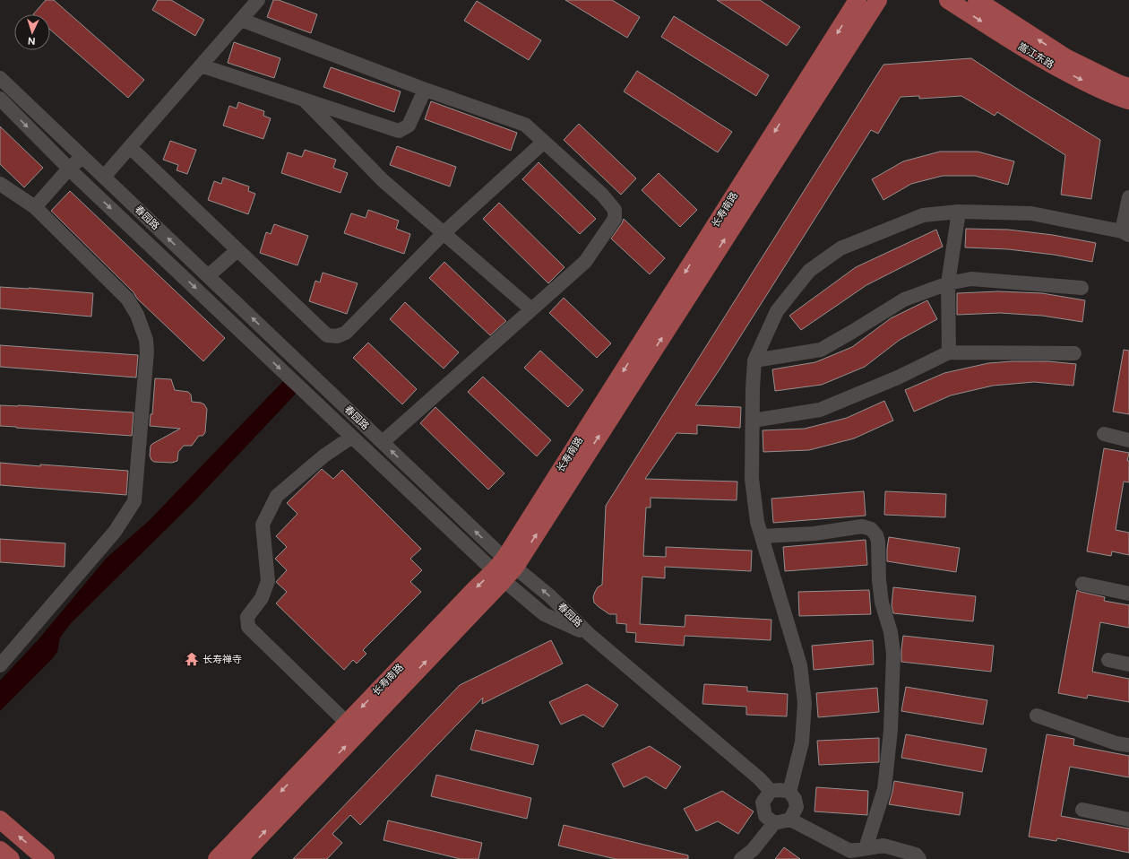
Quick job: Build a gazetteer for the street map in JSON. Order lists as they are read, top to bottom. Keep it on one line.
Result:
{"streets":{"main road":["嵩江东路","长寿南路"],"street":["春园路"]},"crossings":[["长寿南路","春园路"]],"places":{"temple":["长寿禅寺"]},"north":"bottom"}
